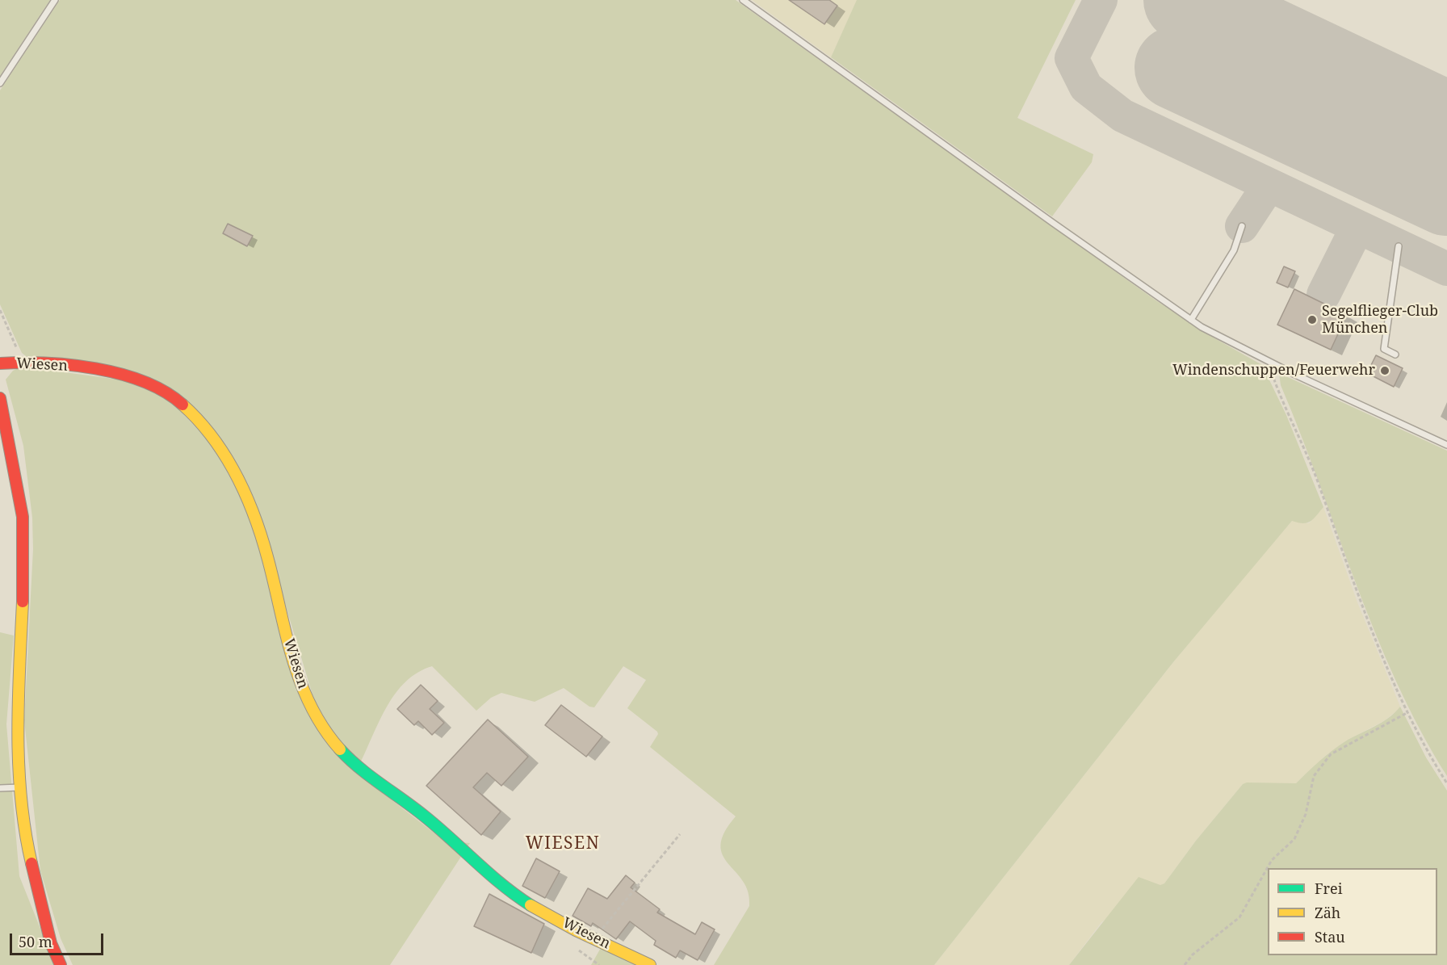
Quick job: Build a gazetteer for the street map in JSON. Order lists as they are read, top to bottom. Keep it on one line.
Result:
{"streets":{"street":["Wiesen"]},"districts":["WIESEN"],"places":["Segelflieger-Club München","Windenschuppen/Feuerwehr"],"legend":["Frei","Zäh","Stau"],"scale_bar":"50 m"}
